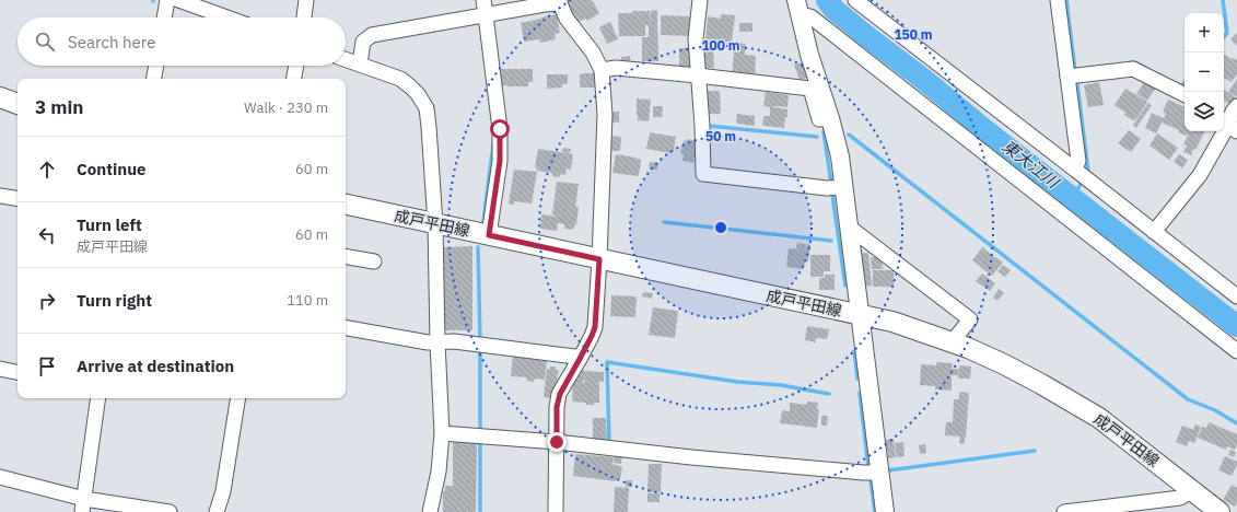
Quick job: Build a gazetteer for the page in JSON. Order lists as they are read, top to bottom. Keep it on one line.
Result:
{"streets":{"main road":["成戸平田線"]},"water":["東大江川"],"page":{"map_buttons":["+","−"],"search":"Search here","heading":["3 min","Walk · 230 m"],"list":[["Continue","60 m"],["Turn left","成戸平田線","60 m"],["Turn right","110 m"],"Arrive at destination"]},"rings":["150 m","100 m","50 m"]}
